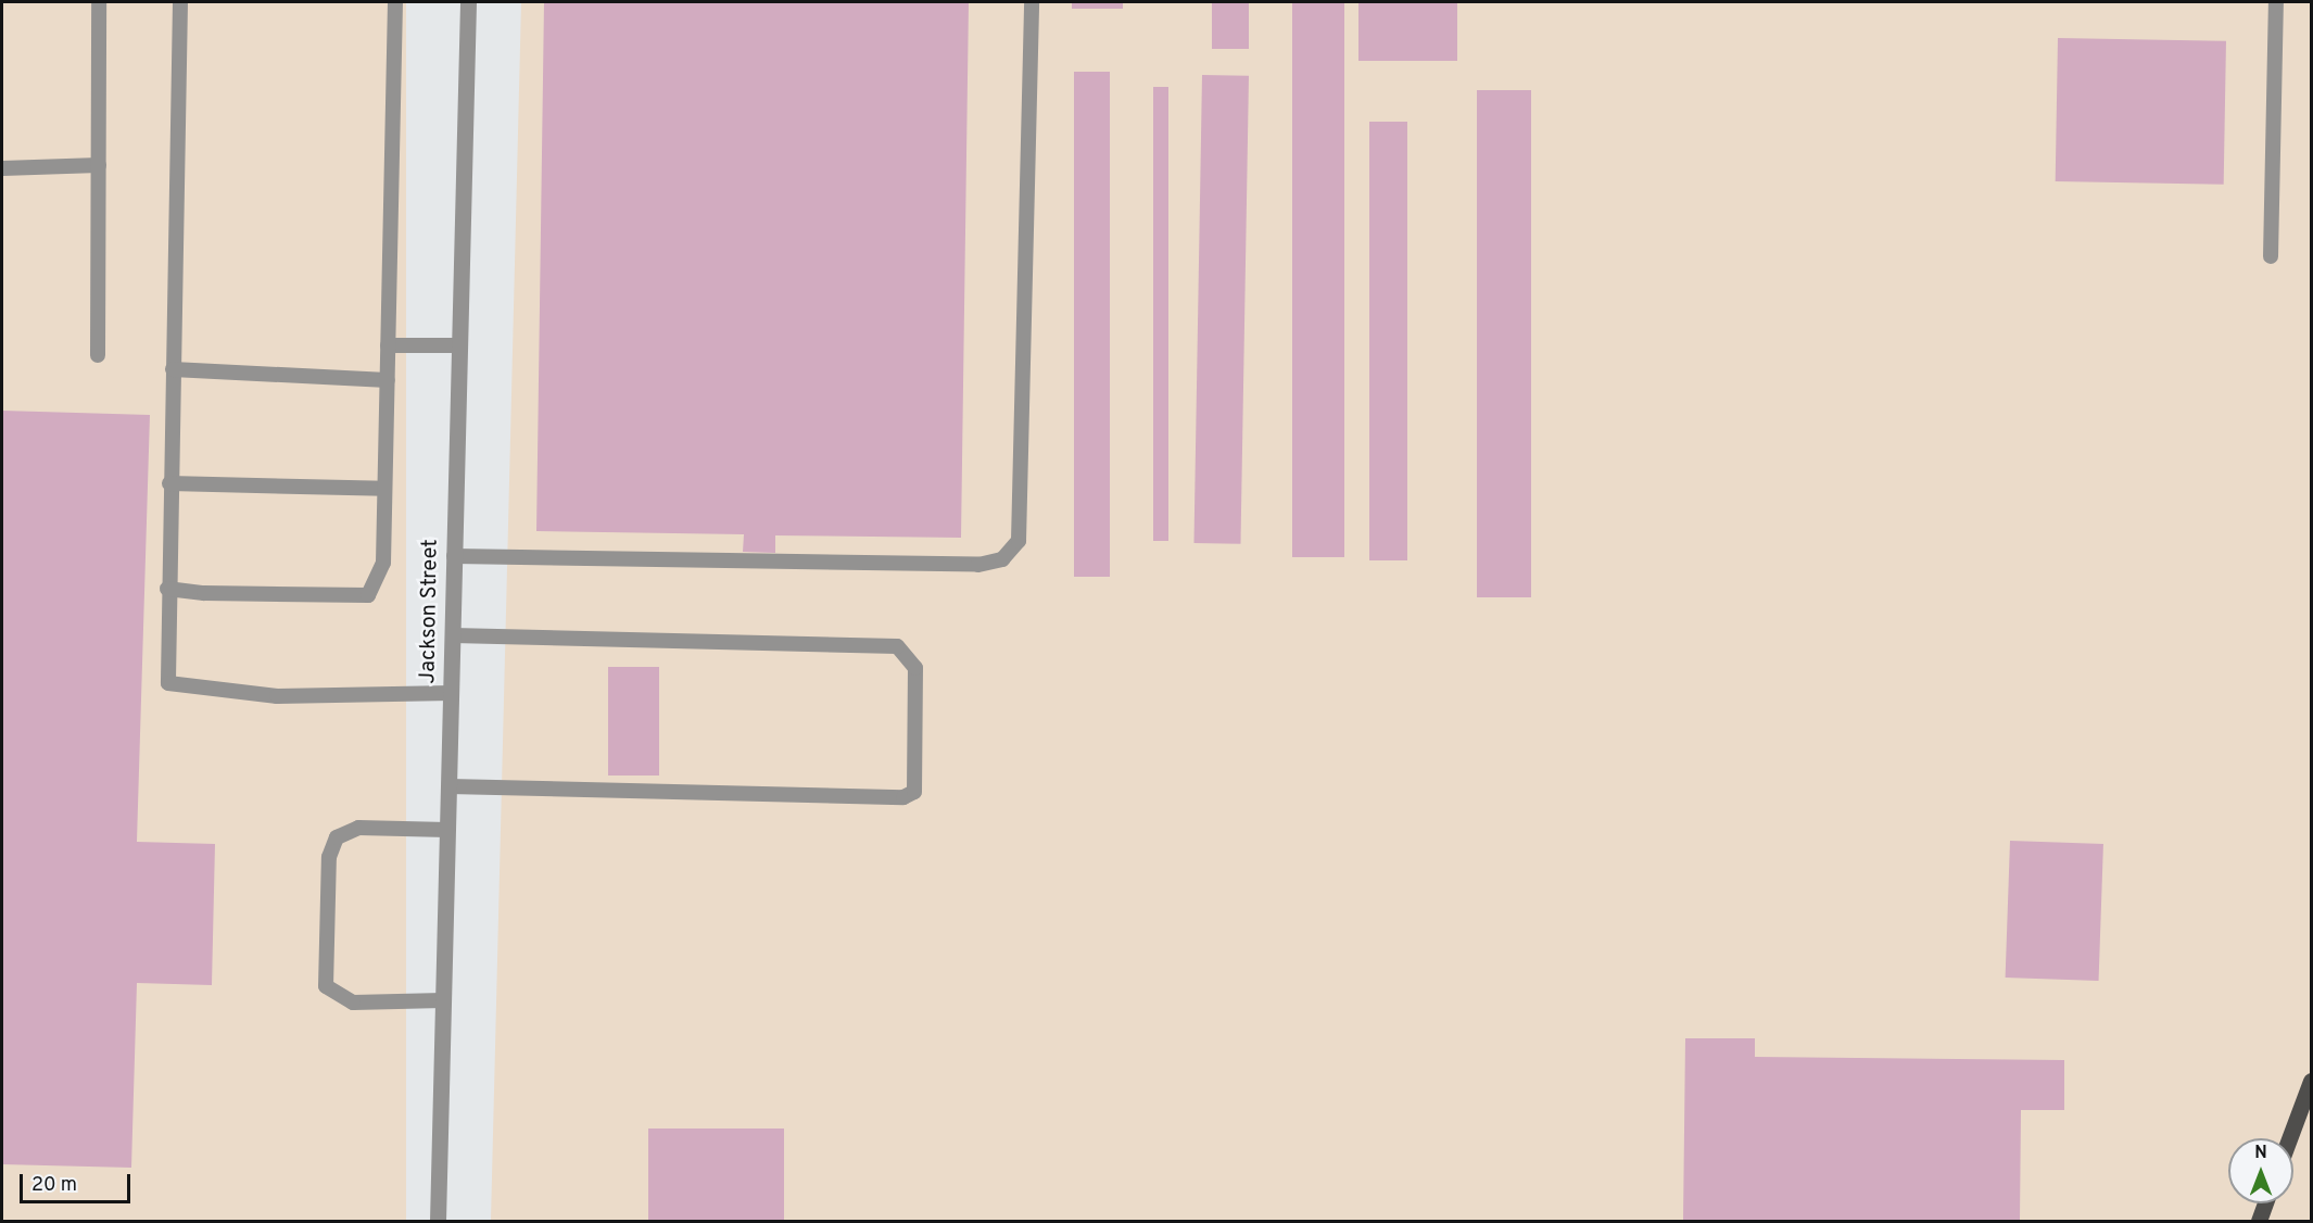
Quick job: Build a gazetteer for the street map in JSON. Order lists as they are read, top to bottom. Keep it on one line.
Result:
{"streets":{"street":["Jackson Street"]},"scale_bar":"20 m","north":"top"}
